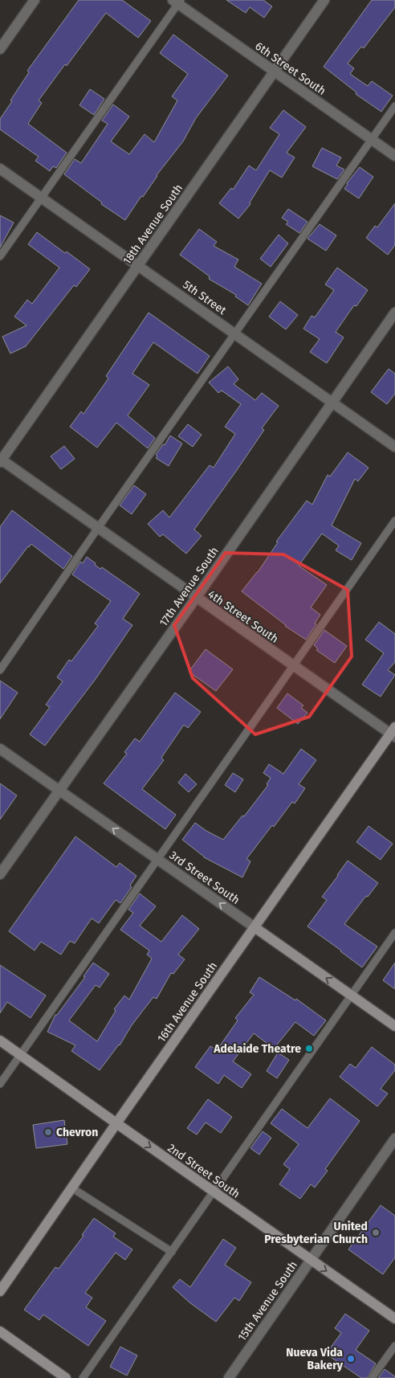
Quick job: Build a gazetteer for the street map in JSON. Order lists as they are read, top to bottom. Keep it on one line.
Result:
{"streets":{"main road":["3rd Street South","16th Avenue South","2nd Street South"],"street":["6th Street South","18th Avenue South","5th Street","17th Avenue South","4th Street South","15th Avenue South"]},"crossings":[["6th Street South","18th Avenue South"],["18th Avenue South","5th Street"],["18th Avenue South","4th Street South"],["5th Street","17th Avenue South"],["17th Avenue South","4th Street South"],["17th Avenue South","3rd Street South"],["4th Street South","16th Avenue South"],["3rd Street South","16th Avenue South"],["16th Avenue South","2nd Street South"],["2nd Street South","15th Avenue South"]],"one_way":["3rd Street South","2nd Street South"],"places":["Adelaide Theatre","Chevron","United Presbyterian Church","Nueva Vida Bakery"]}
